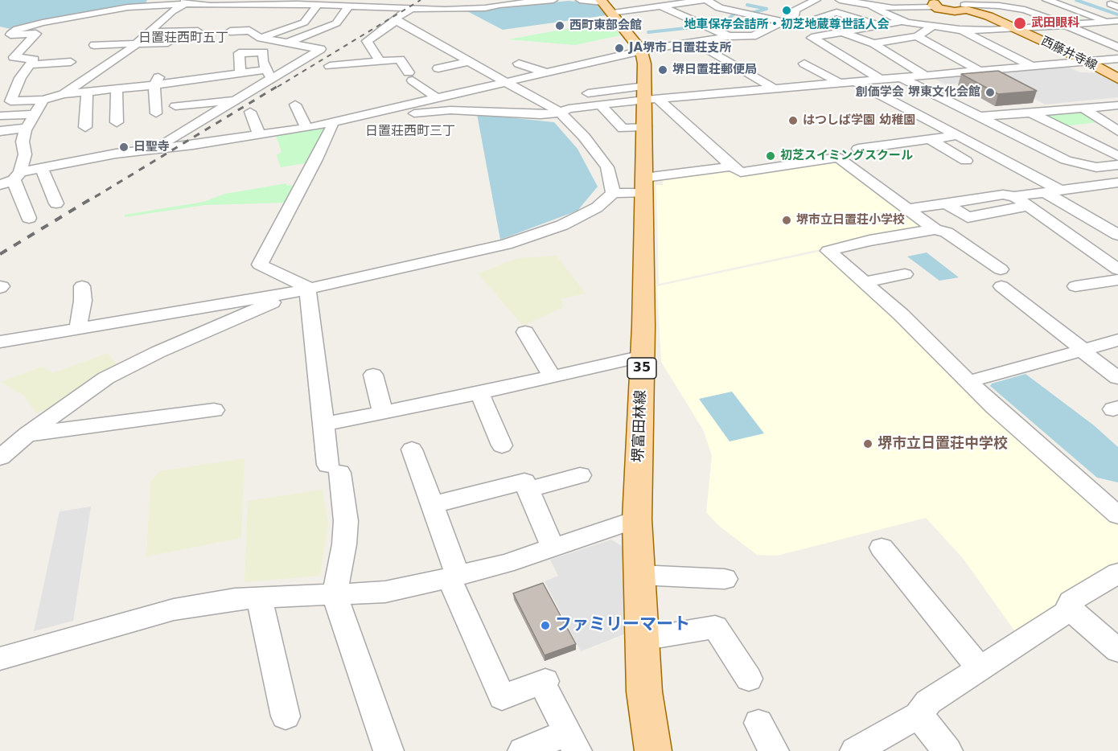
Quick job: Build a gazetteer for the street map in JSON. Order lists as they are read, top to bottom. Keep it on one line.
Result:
{"streets":{"main road":["西藤井寺線","35","堺富田林線"]},"districts":["日置荘西町五丁","日置荘西町三丁"],"places":["地車保存会詰所・初芝地蔵尊世話人会","武田眼科","西町東部会館","JA堺市 日置荘支所","堺日置荘郵便局","創価学会 堺東文化会館","はつしば学園 幼稚園","日聖寺","初芝スイミングスクール","堺市立日置荘小学校","堺市立日置荘中学校","ファミリーマート"]}
